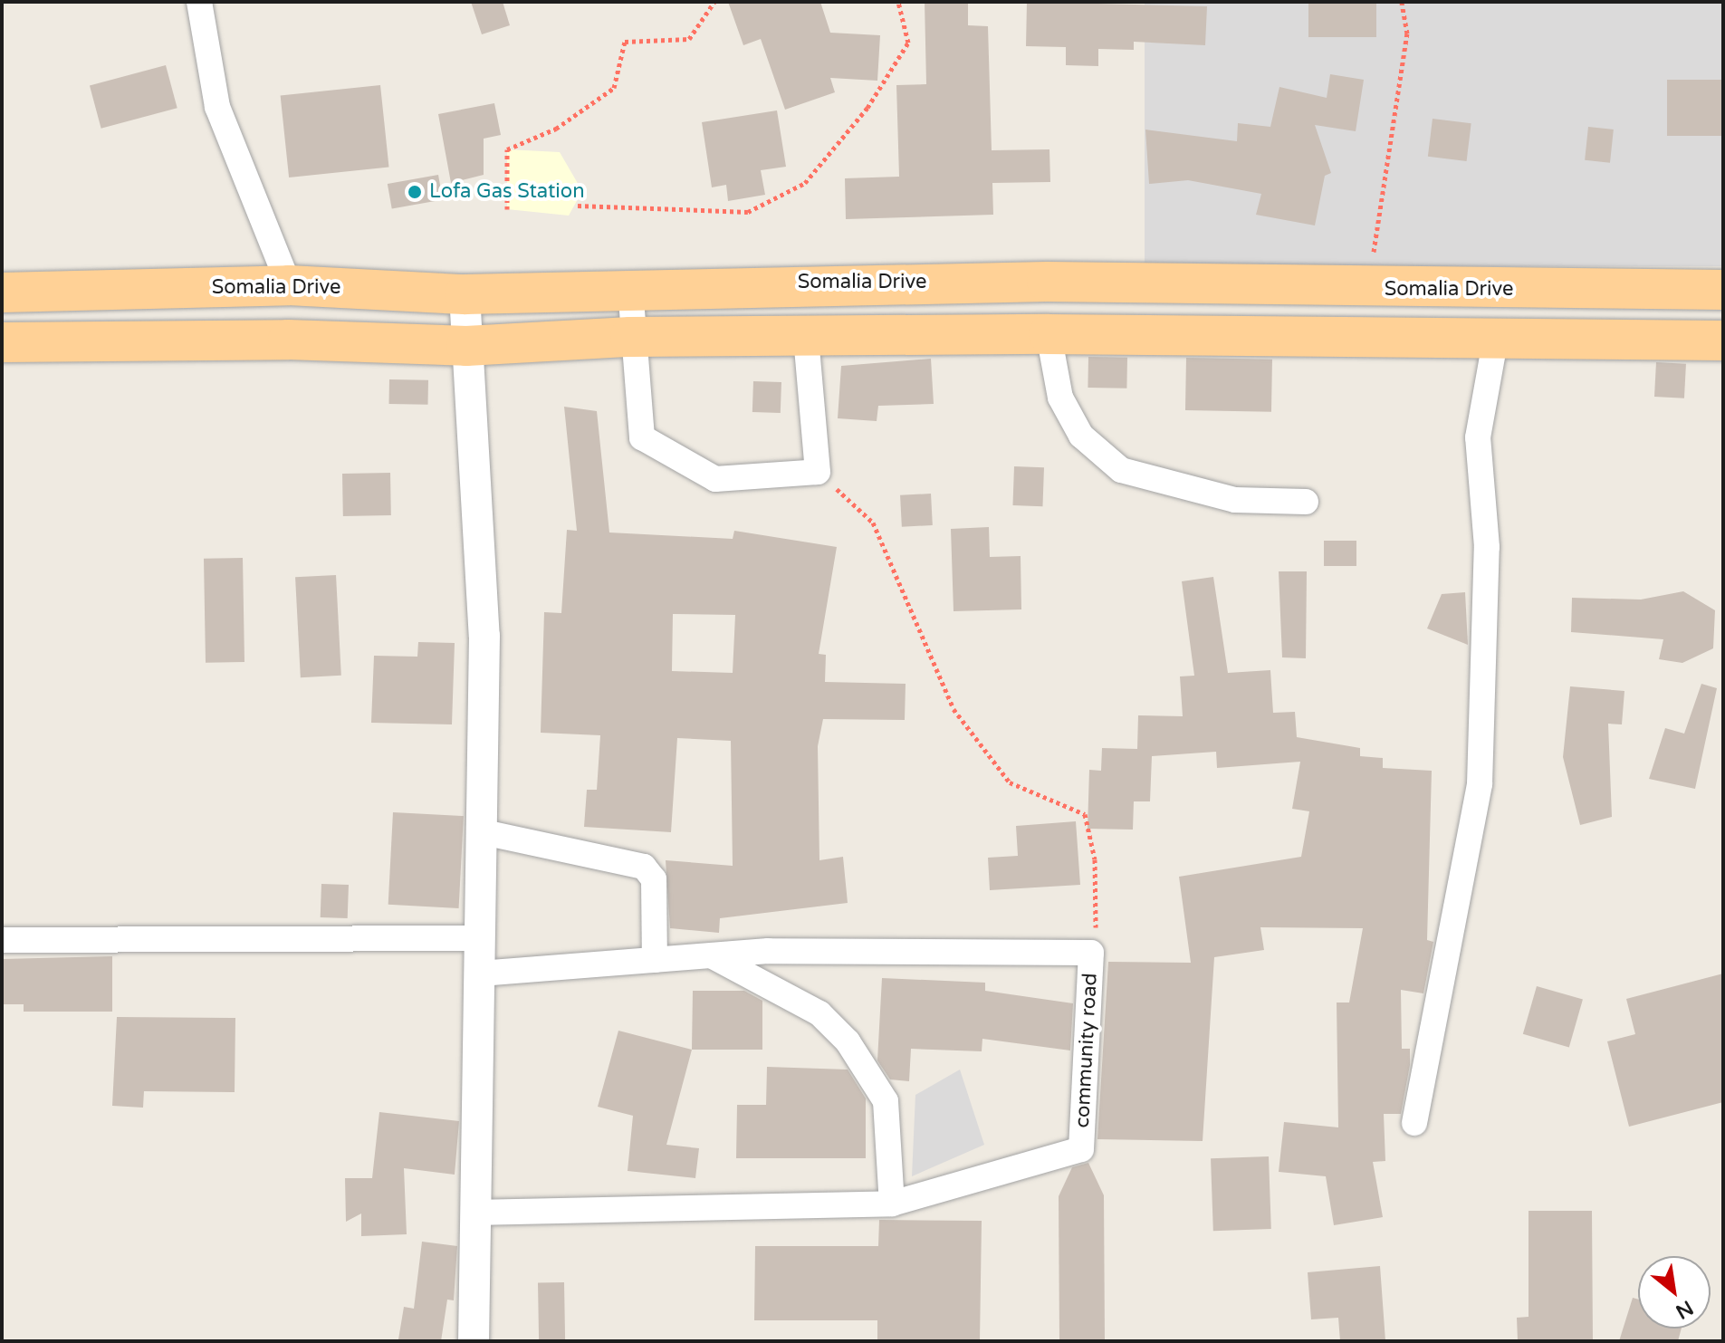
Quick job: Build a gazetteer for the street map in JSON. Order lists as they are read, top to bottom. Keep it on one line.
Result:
{"streets":{"main road":["Somalia Drive"],"street":["community road"]},"places":["Lofa Gas Station"],"north":"bottom right"}
